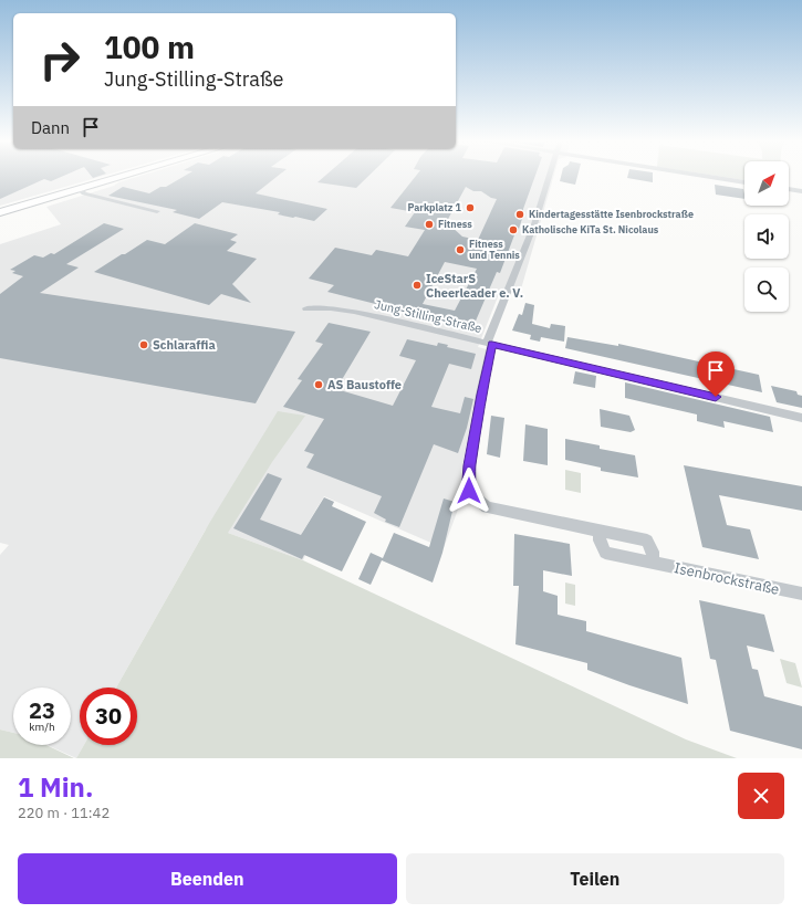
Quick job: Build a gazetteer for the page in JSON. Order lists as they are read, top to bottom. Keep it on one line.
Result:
{"streets":{"street":["Jung-Stilling-Straße","Isenbrockstraße"]},"places":["Parkplatz 1","Kindertagesstätte Isenbrockstraße","Fitness","Katholische KiTa St. Nicolaus","Fitness und Tennis","IceStarS Cheerleader e. V.","Schlaraffia","AS Baustoffe"],"north":"top right","page":{"turn":["100 m","Jung-Stilling-Straße"],"then":"Dann","speed":"23 km/h","limit":"30","heading":["1 Min.","220 m · 11:42"],"buttons":["Beenden","Teilen"]}}
